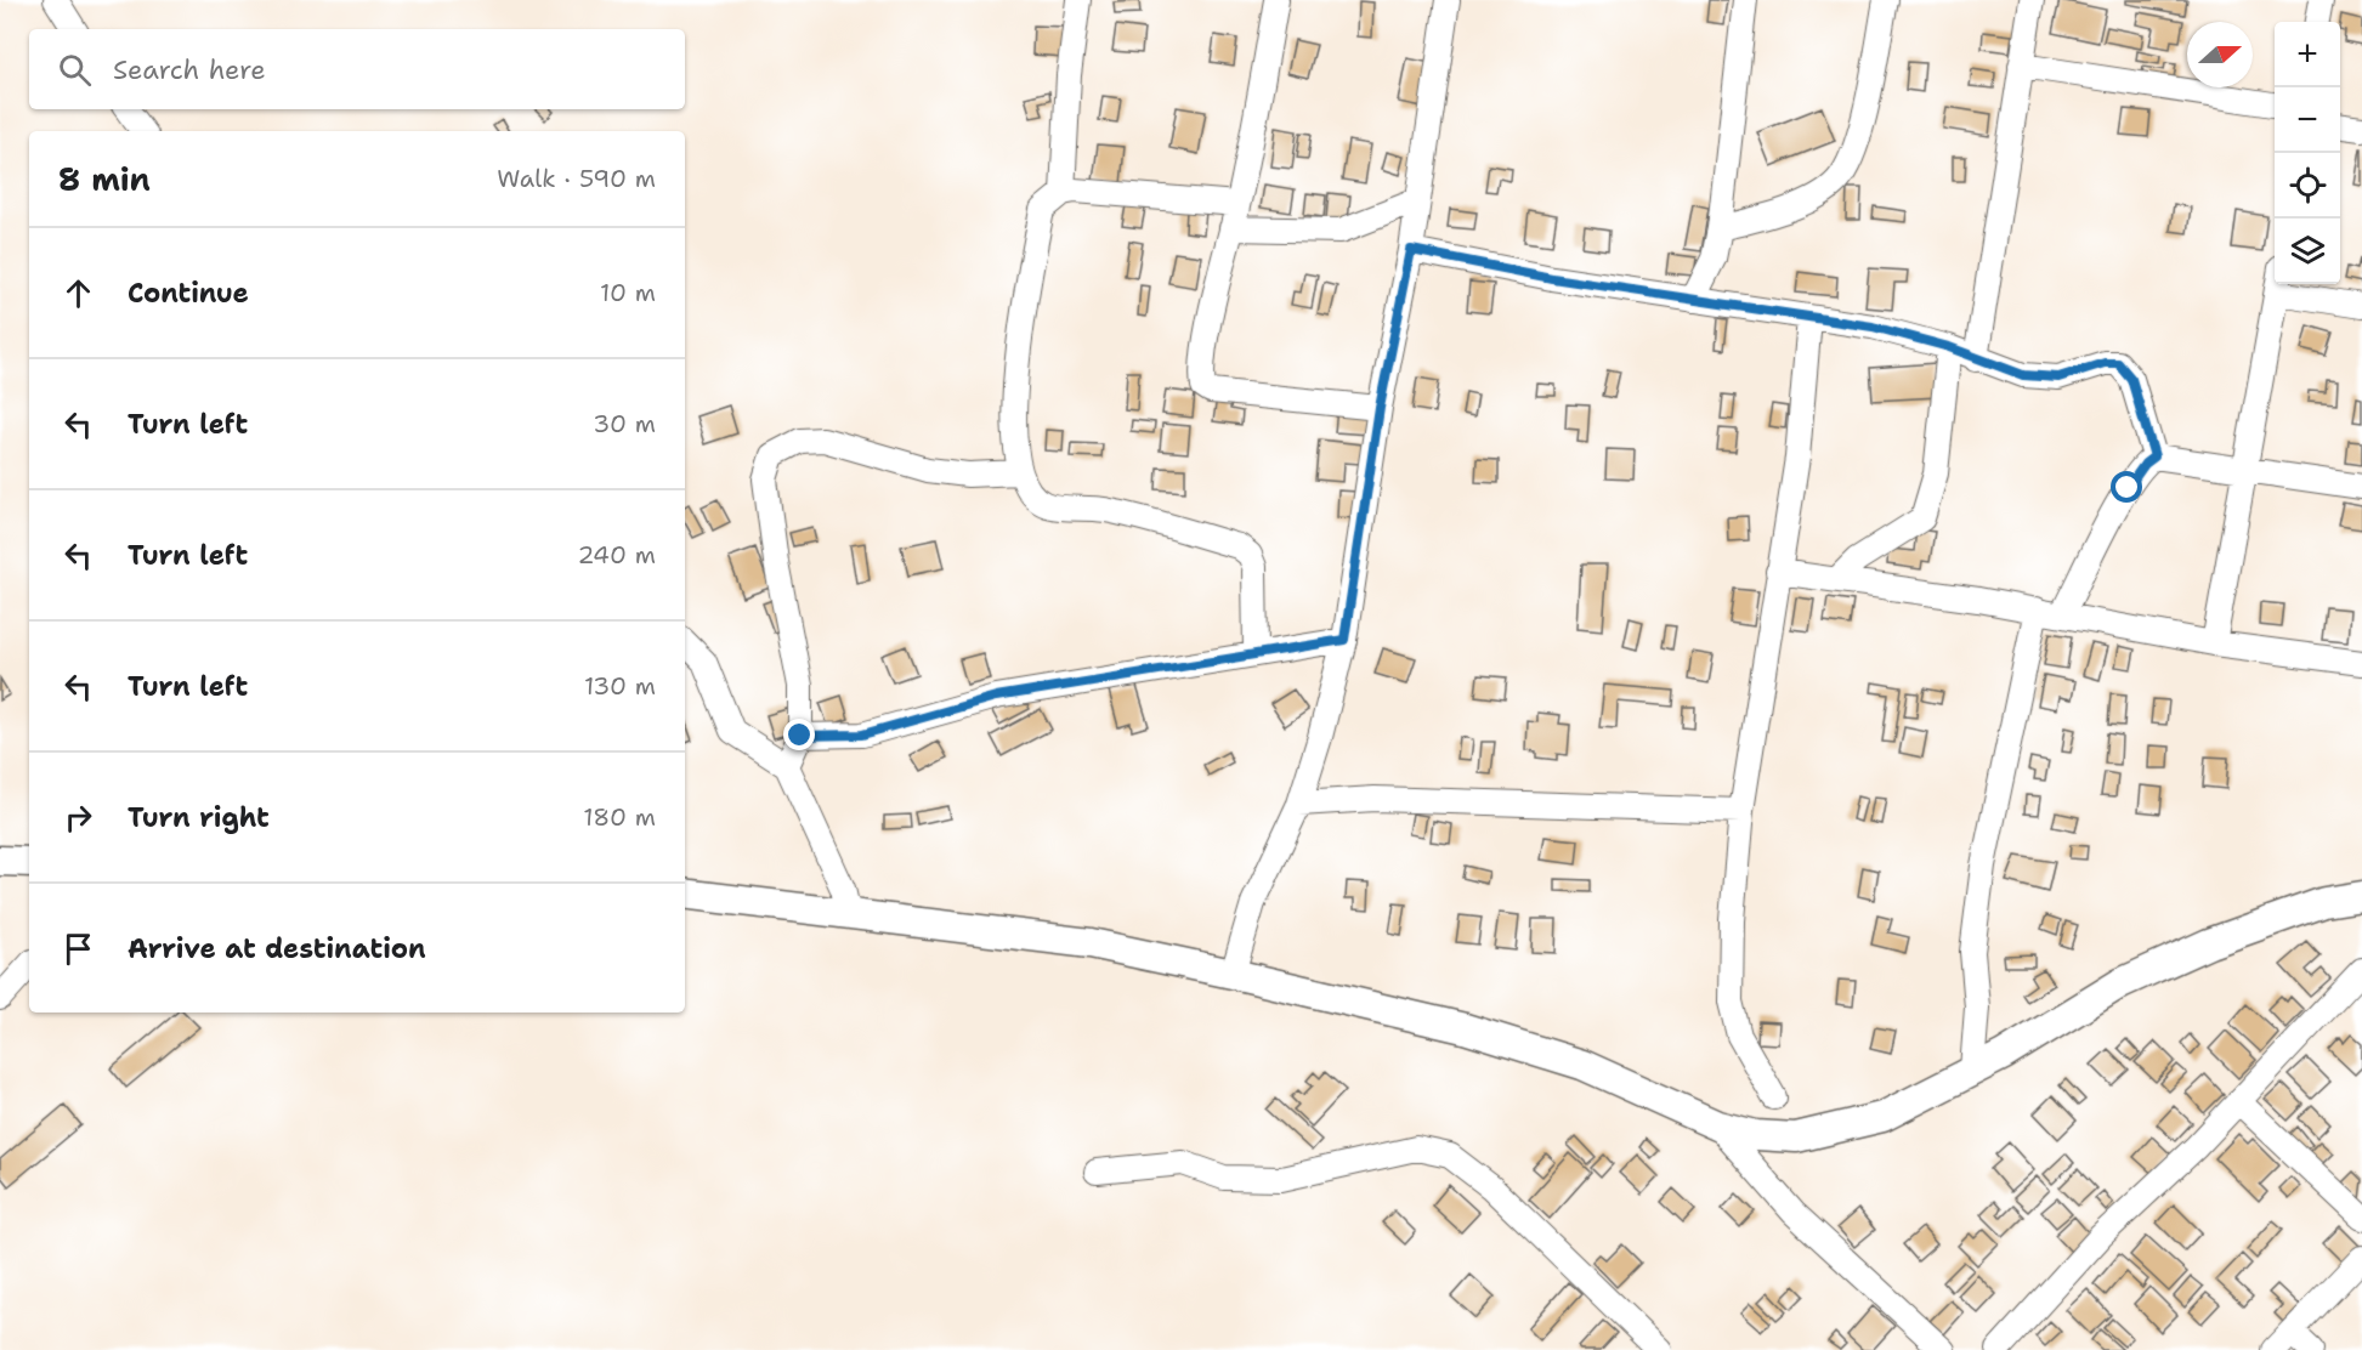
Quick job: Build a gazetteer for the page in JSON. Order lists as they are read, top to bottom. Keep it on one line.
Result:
{"north":"right","page":{"map_buttons":["+","−"],"search":"Search here","heading":["8 min","Walk · 590 m"],"list":[["Continue","10 m"],["Turn left","30 m"],["Turn left","240 m"],["Turn left","130 m"],["Turn right","180 m"],"Arrive at destination"]}}
